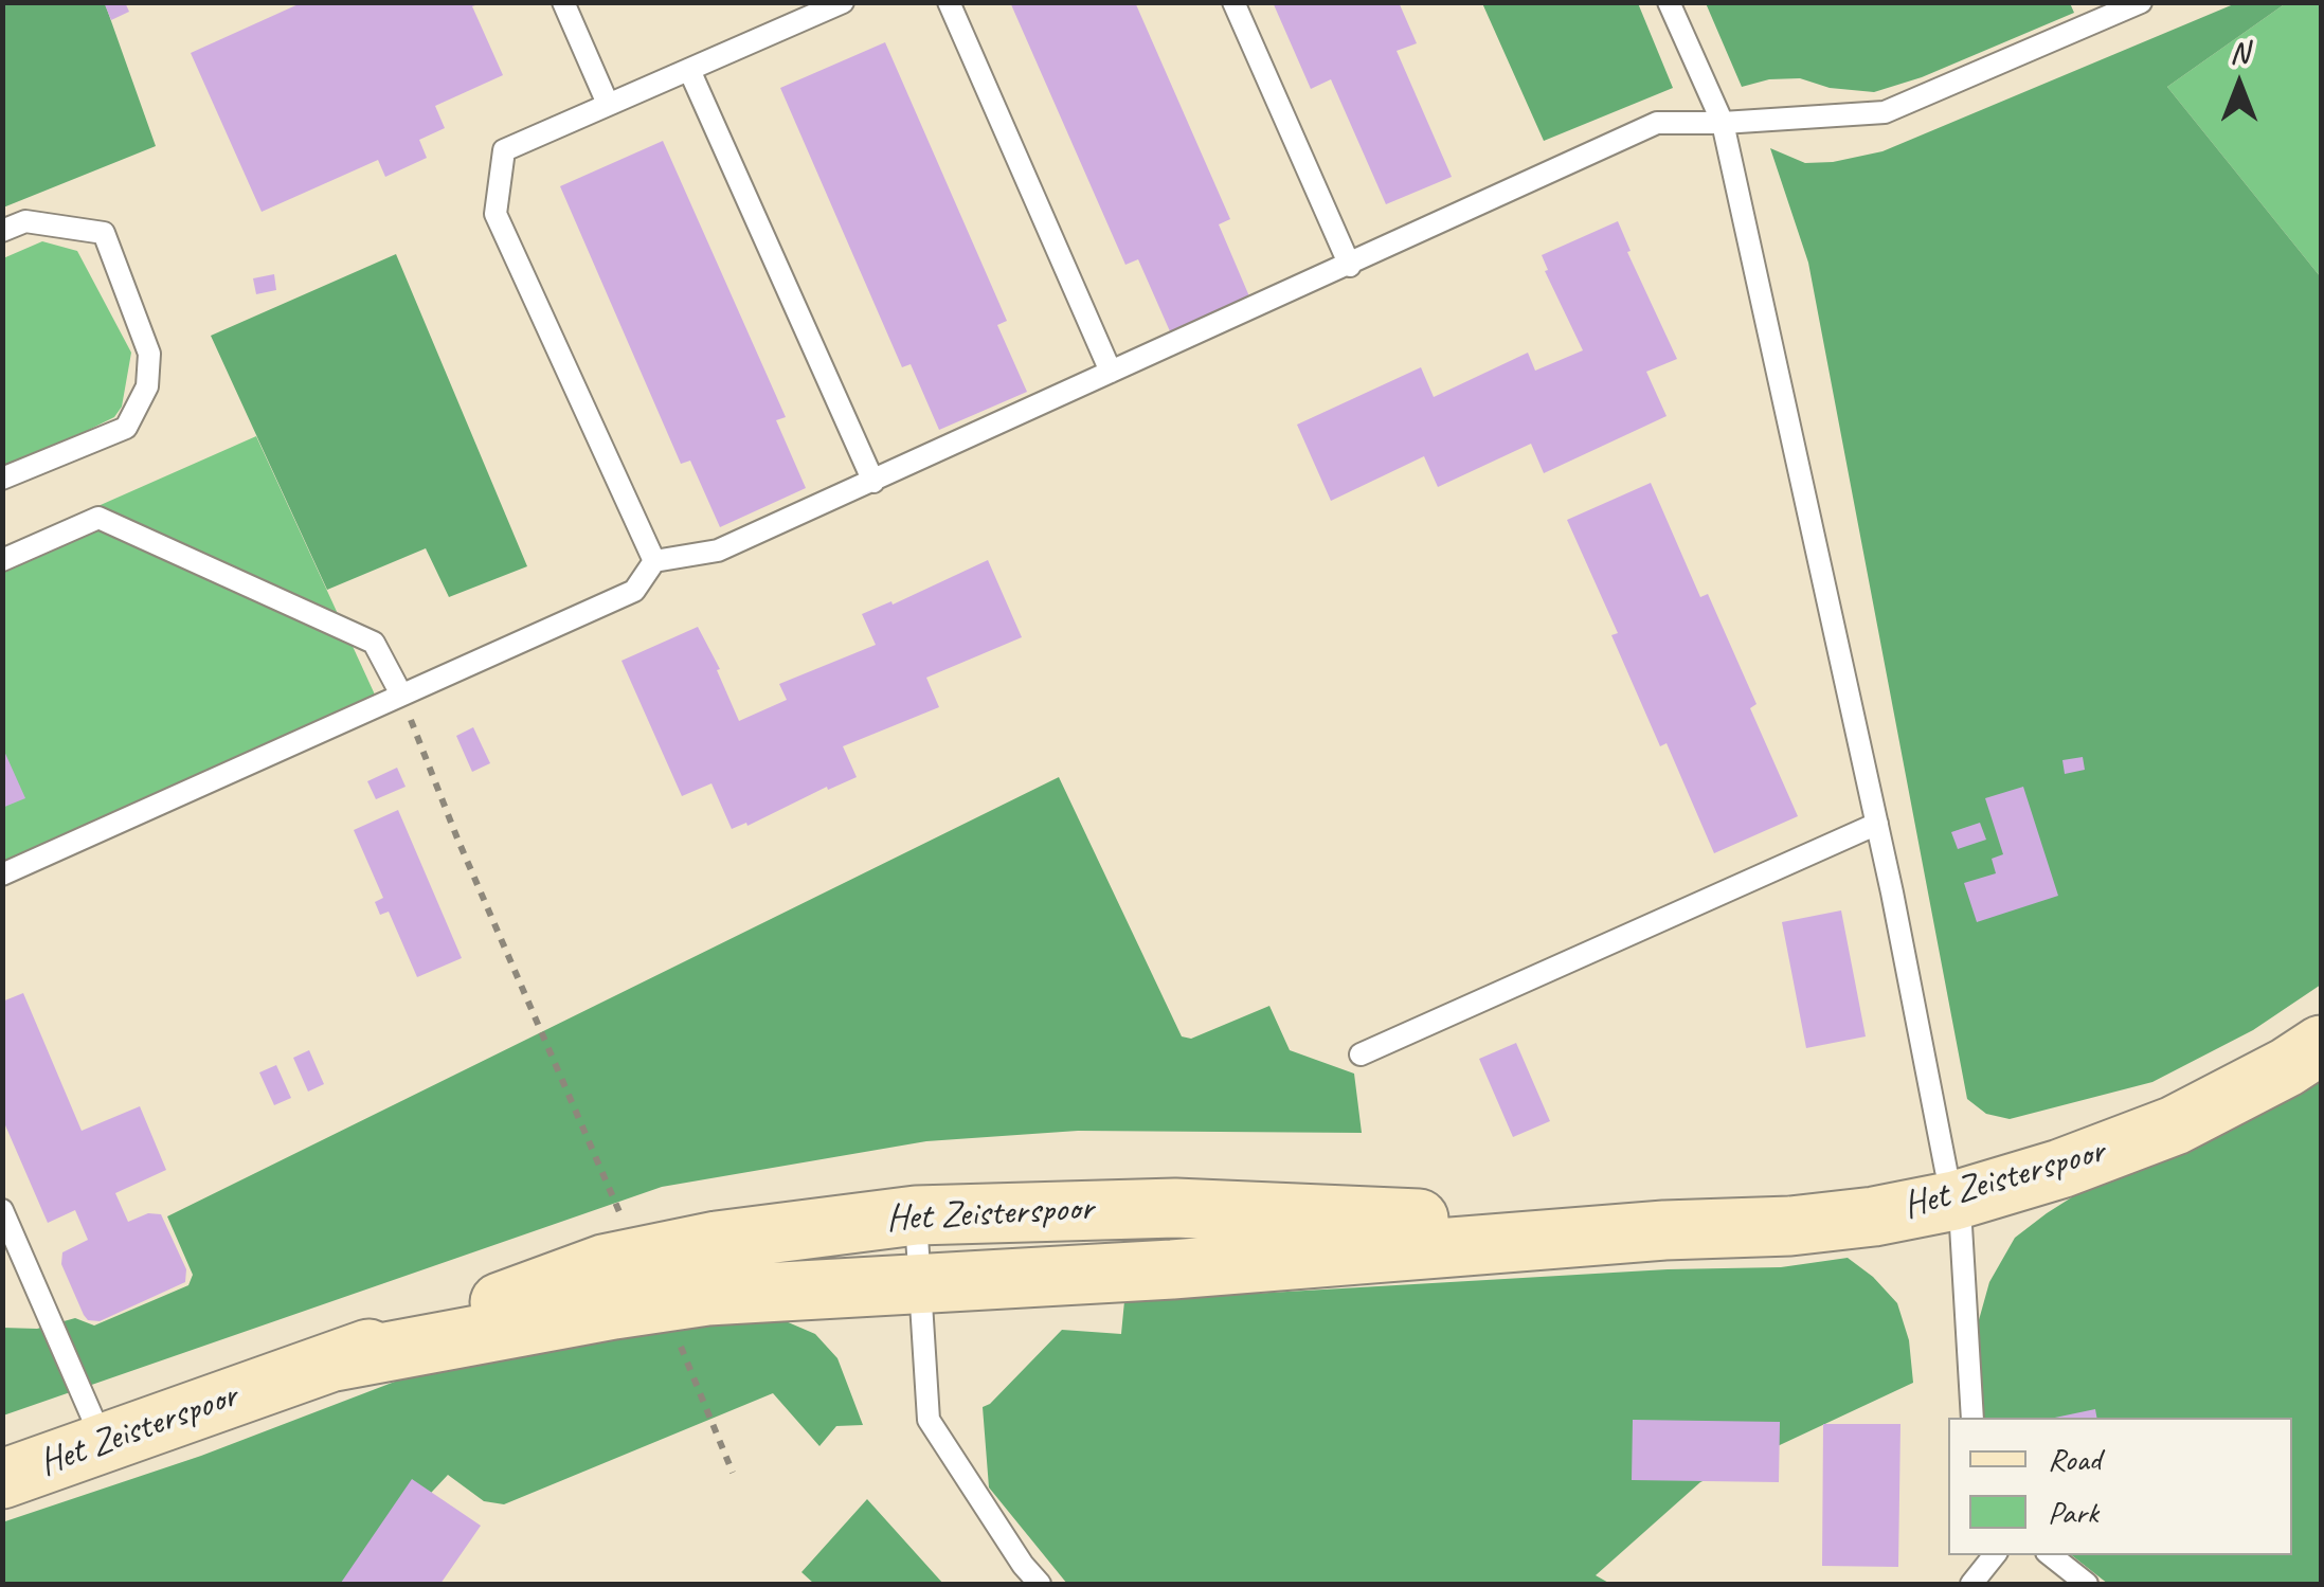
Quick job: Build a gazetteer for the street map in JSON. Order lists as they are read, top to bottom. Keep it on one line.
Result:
{"streets":{"street":["Het Zeisterspoor"]},"legend":["Road","Park"],"north":"top"}
